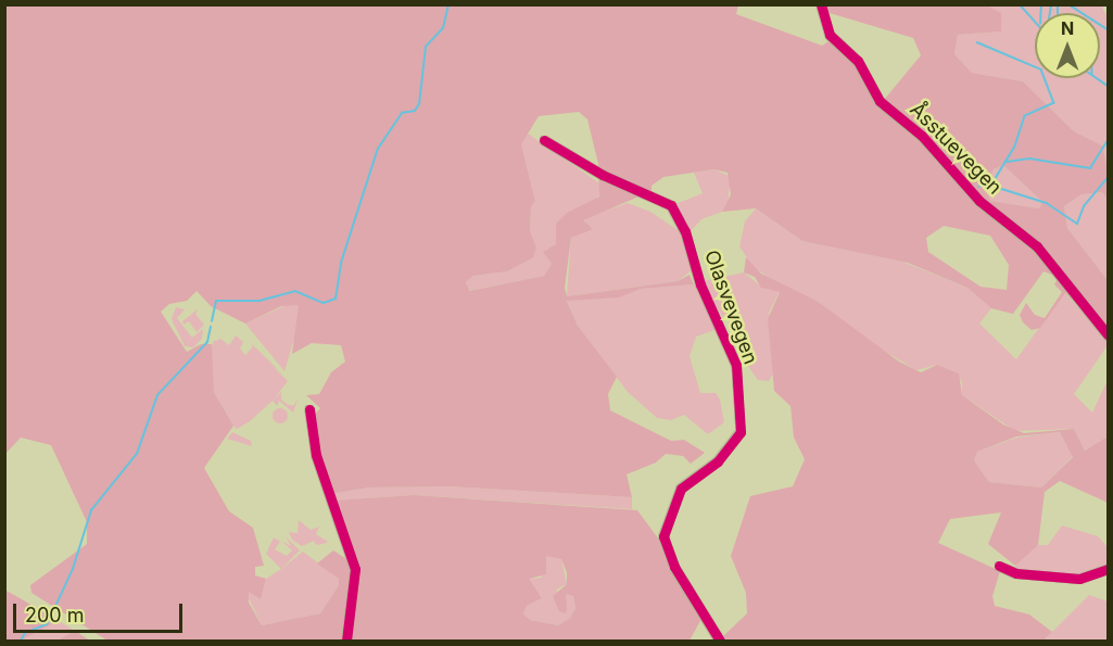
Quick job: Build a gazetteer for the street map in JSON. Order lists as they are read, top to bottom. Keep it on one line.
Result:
{"streets":{"street":["Åsstuevegen","Olasvevegen"]},"scale_bar":"200 m","north":"top"}
